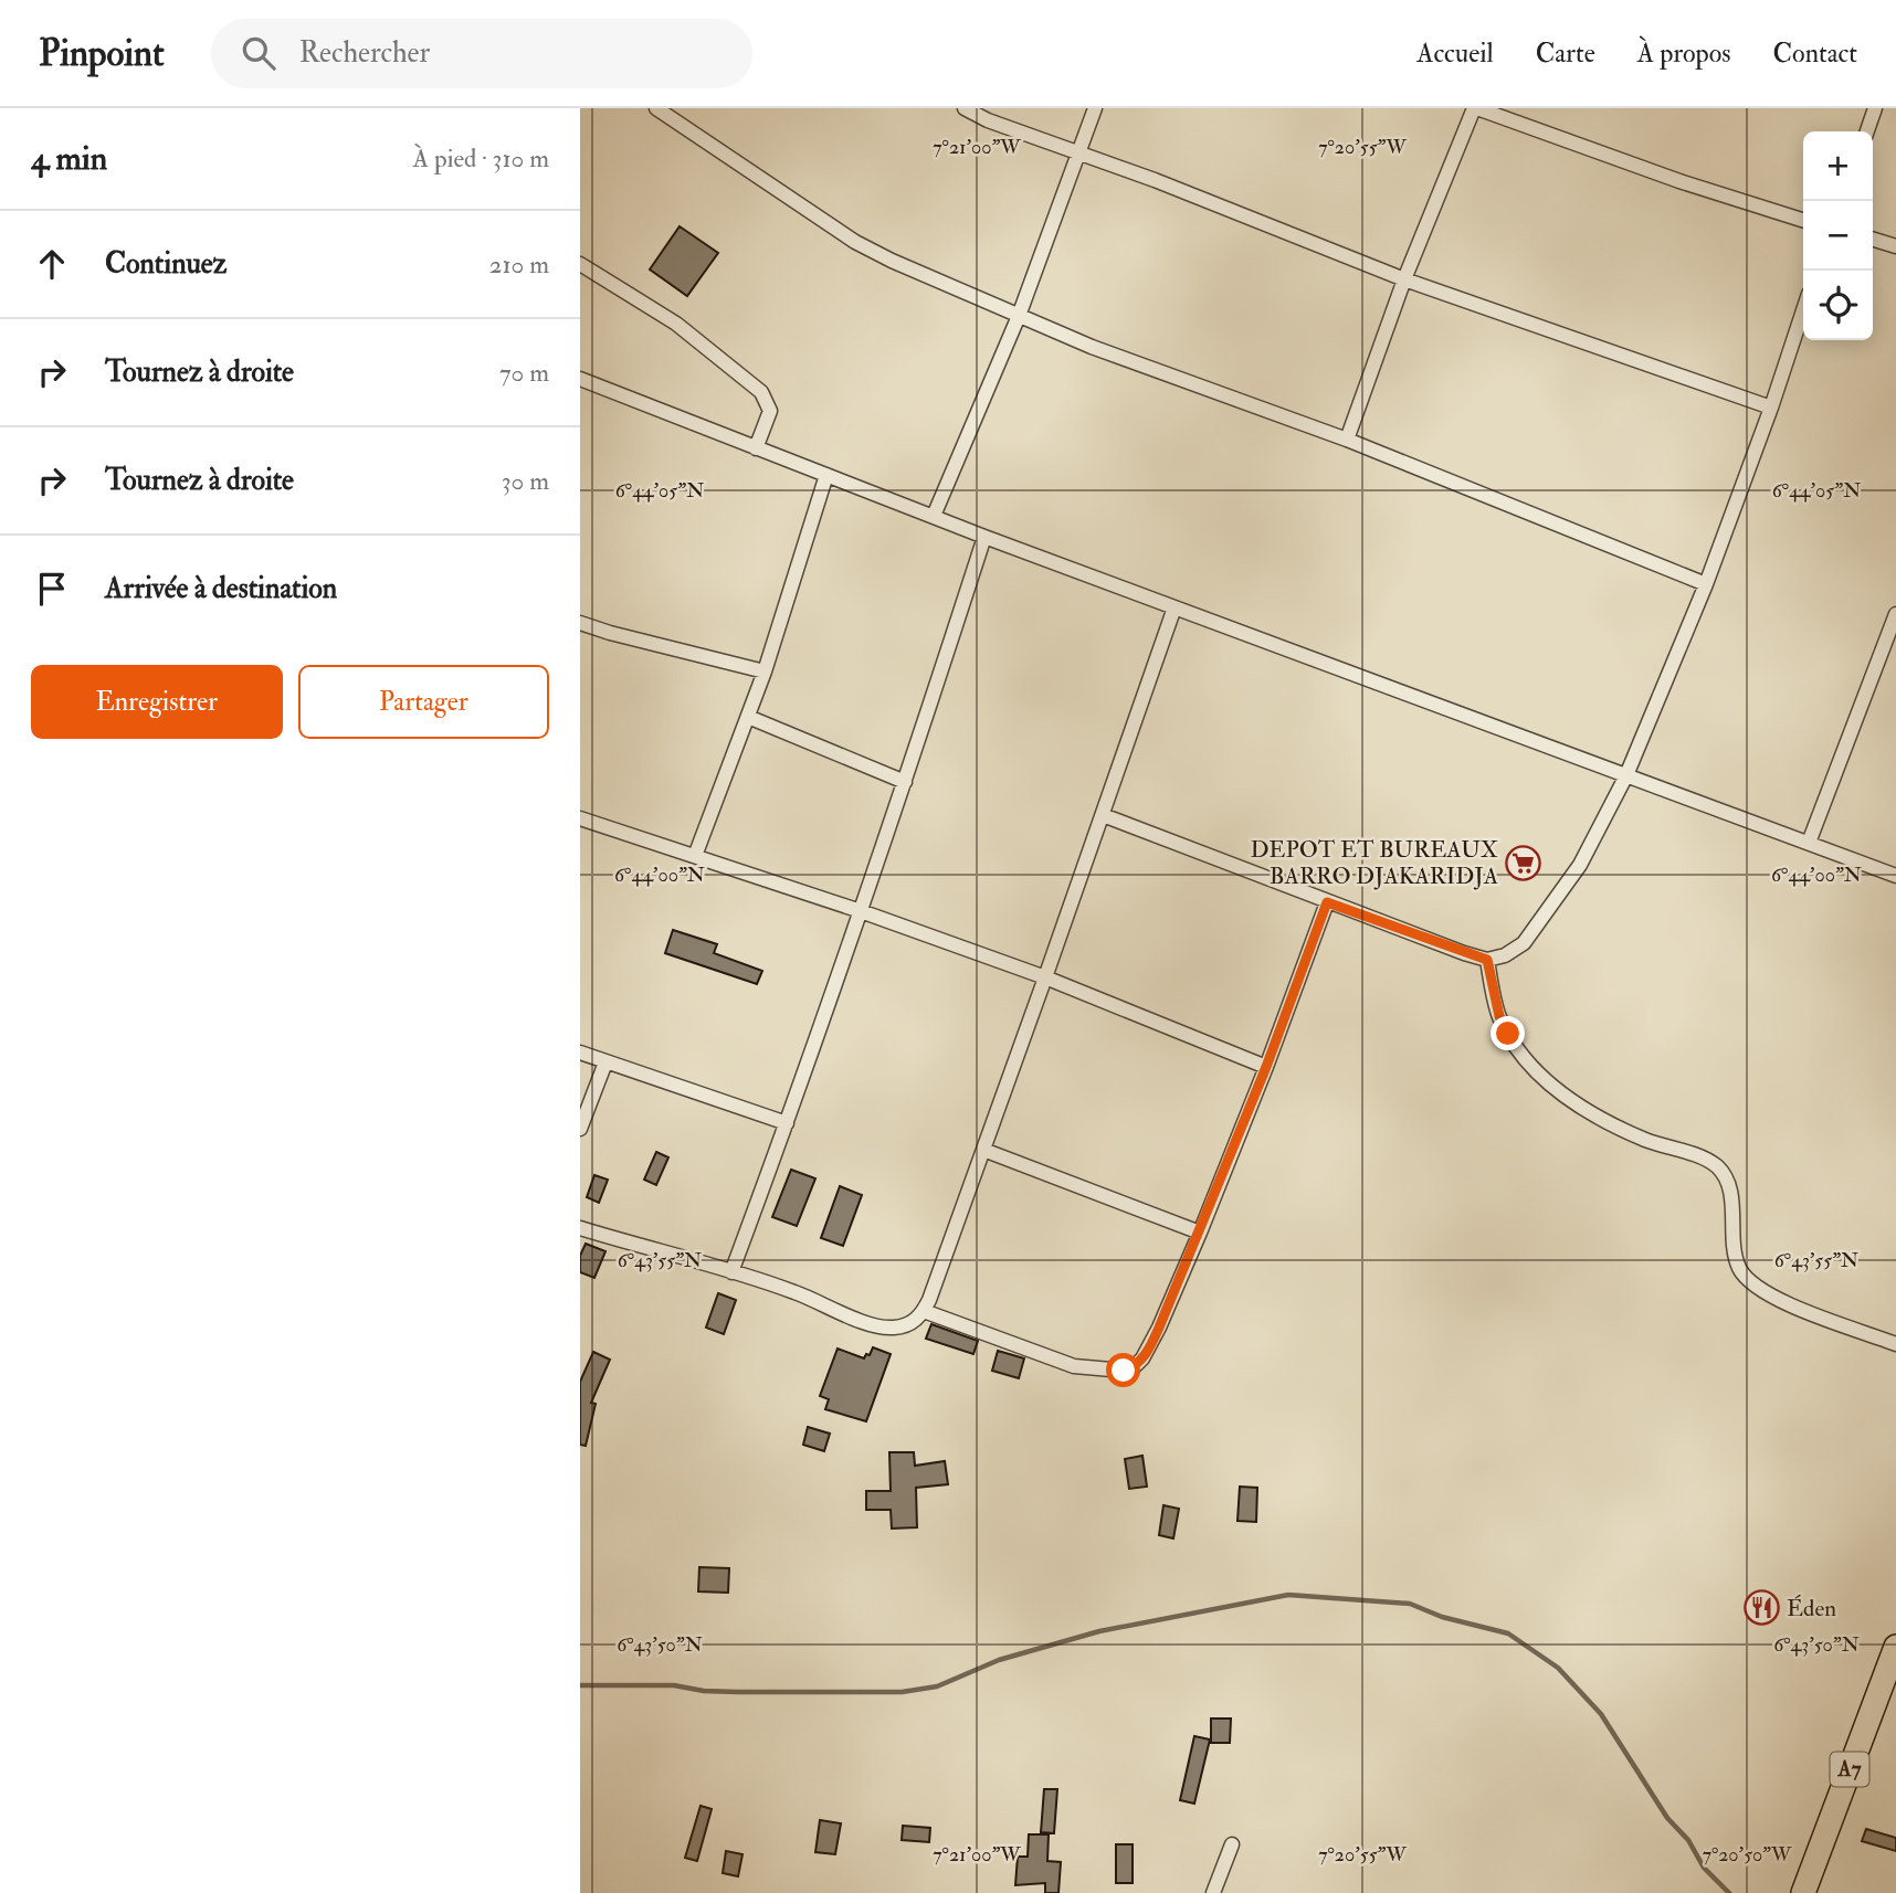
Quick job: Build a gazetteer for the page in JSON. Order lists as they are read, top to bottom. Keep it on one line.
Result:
{"streets":{"highway":["A7"]},"places":{"supermarket":["DEPOT ET BUREAUX BARRO DJAKARIDJA"],"restaurant":["Éden"]},"page":{"header":"Pinpoint","search":"Rechercher","nav":["Accueil","Carte","À propos","Contact"],"heading":["4 min","À pied · 310 m"],"map_buttons":["+","−"],"list":[["Continuez","210 m"],["Tournez à droite","70 m"],["Tournez à droite","30 m"],"Arrivée à destination"],"buttons":["Enregistrer","Partager"]},"coordinates":["7°21'00\"W","7°20'55\"W","6°44'05\"N","6°44'00\"N","6°43'55\"N","6°43'50\"N","7°20'50\"W"]}
